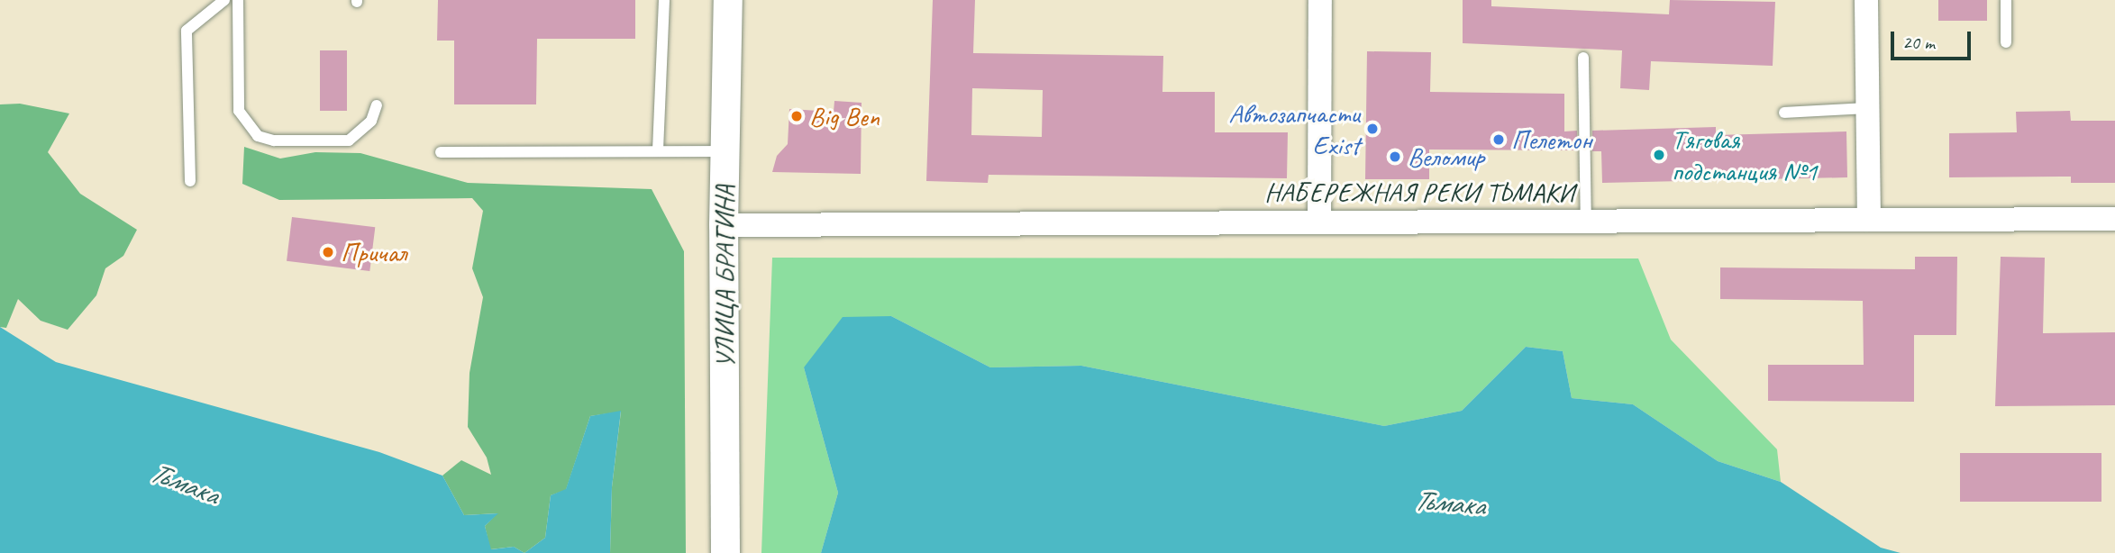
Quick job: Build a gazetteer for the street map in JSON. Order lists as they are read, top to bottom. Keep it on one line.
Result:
{"streets":{"street":["НАБЕРЕЖНАЯ РЕКИ ТЬМАКИ","УЛИЦА БРАГИНА"]},"crossings":[["НАБЕРЕЖНАЯ РЕКИ ТЬМАКИ","УЛИЦА БРАГИНА"]],"water":["Тьмака"],"places":["Big Ben","Автозапчасти Exist","Пелетон","Тяговая подстанция №1","Веломир","Причал"],"scale_bar":"20 m"}
